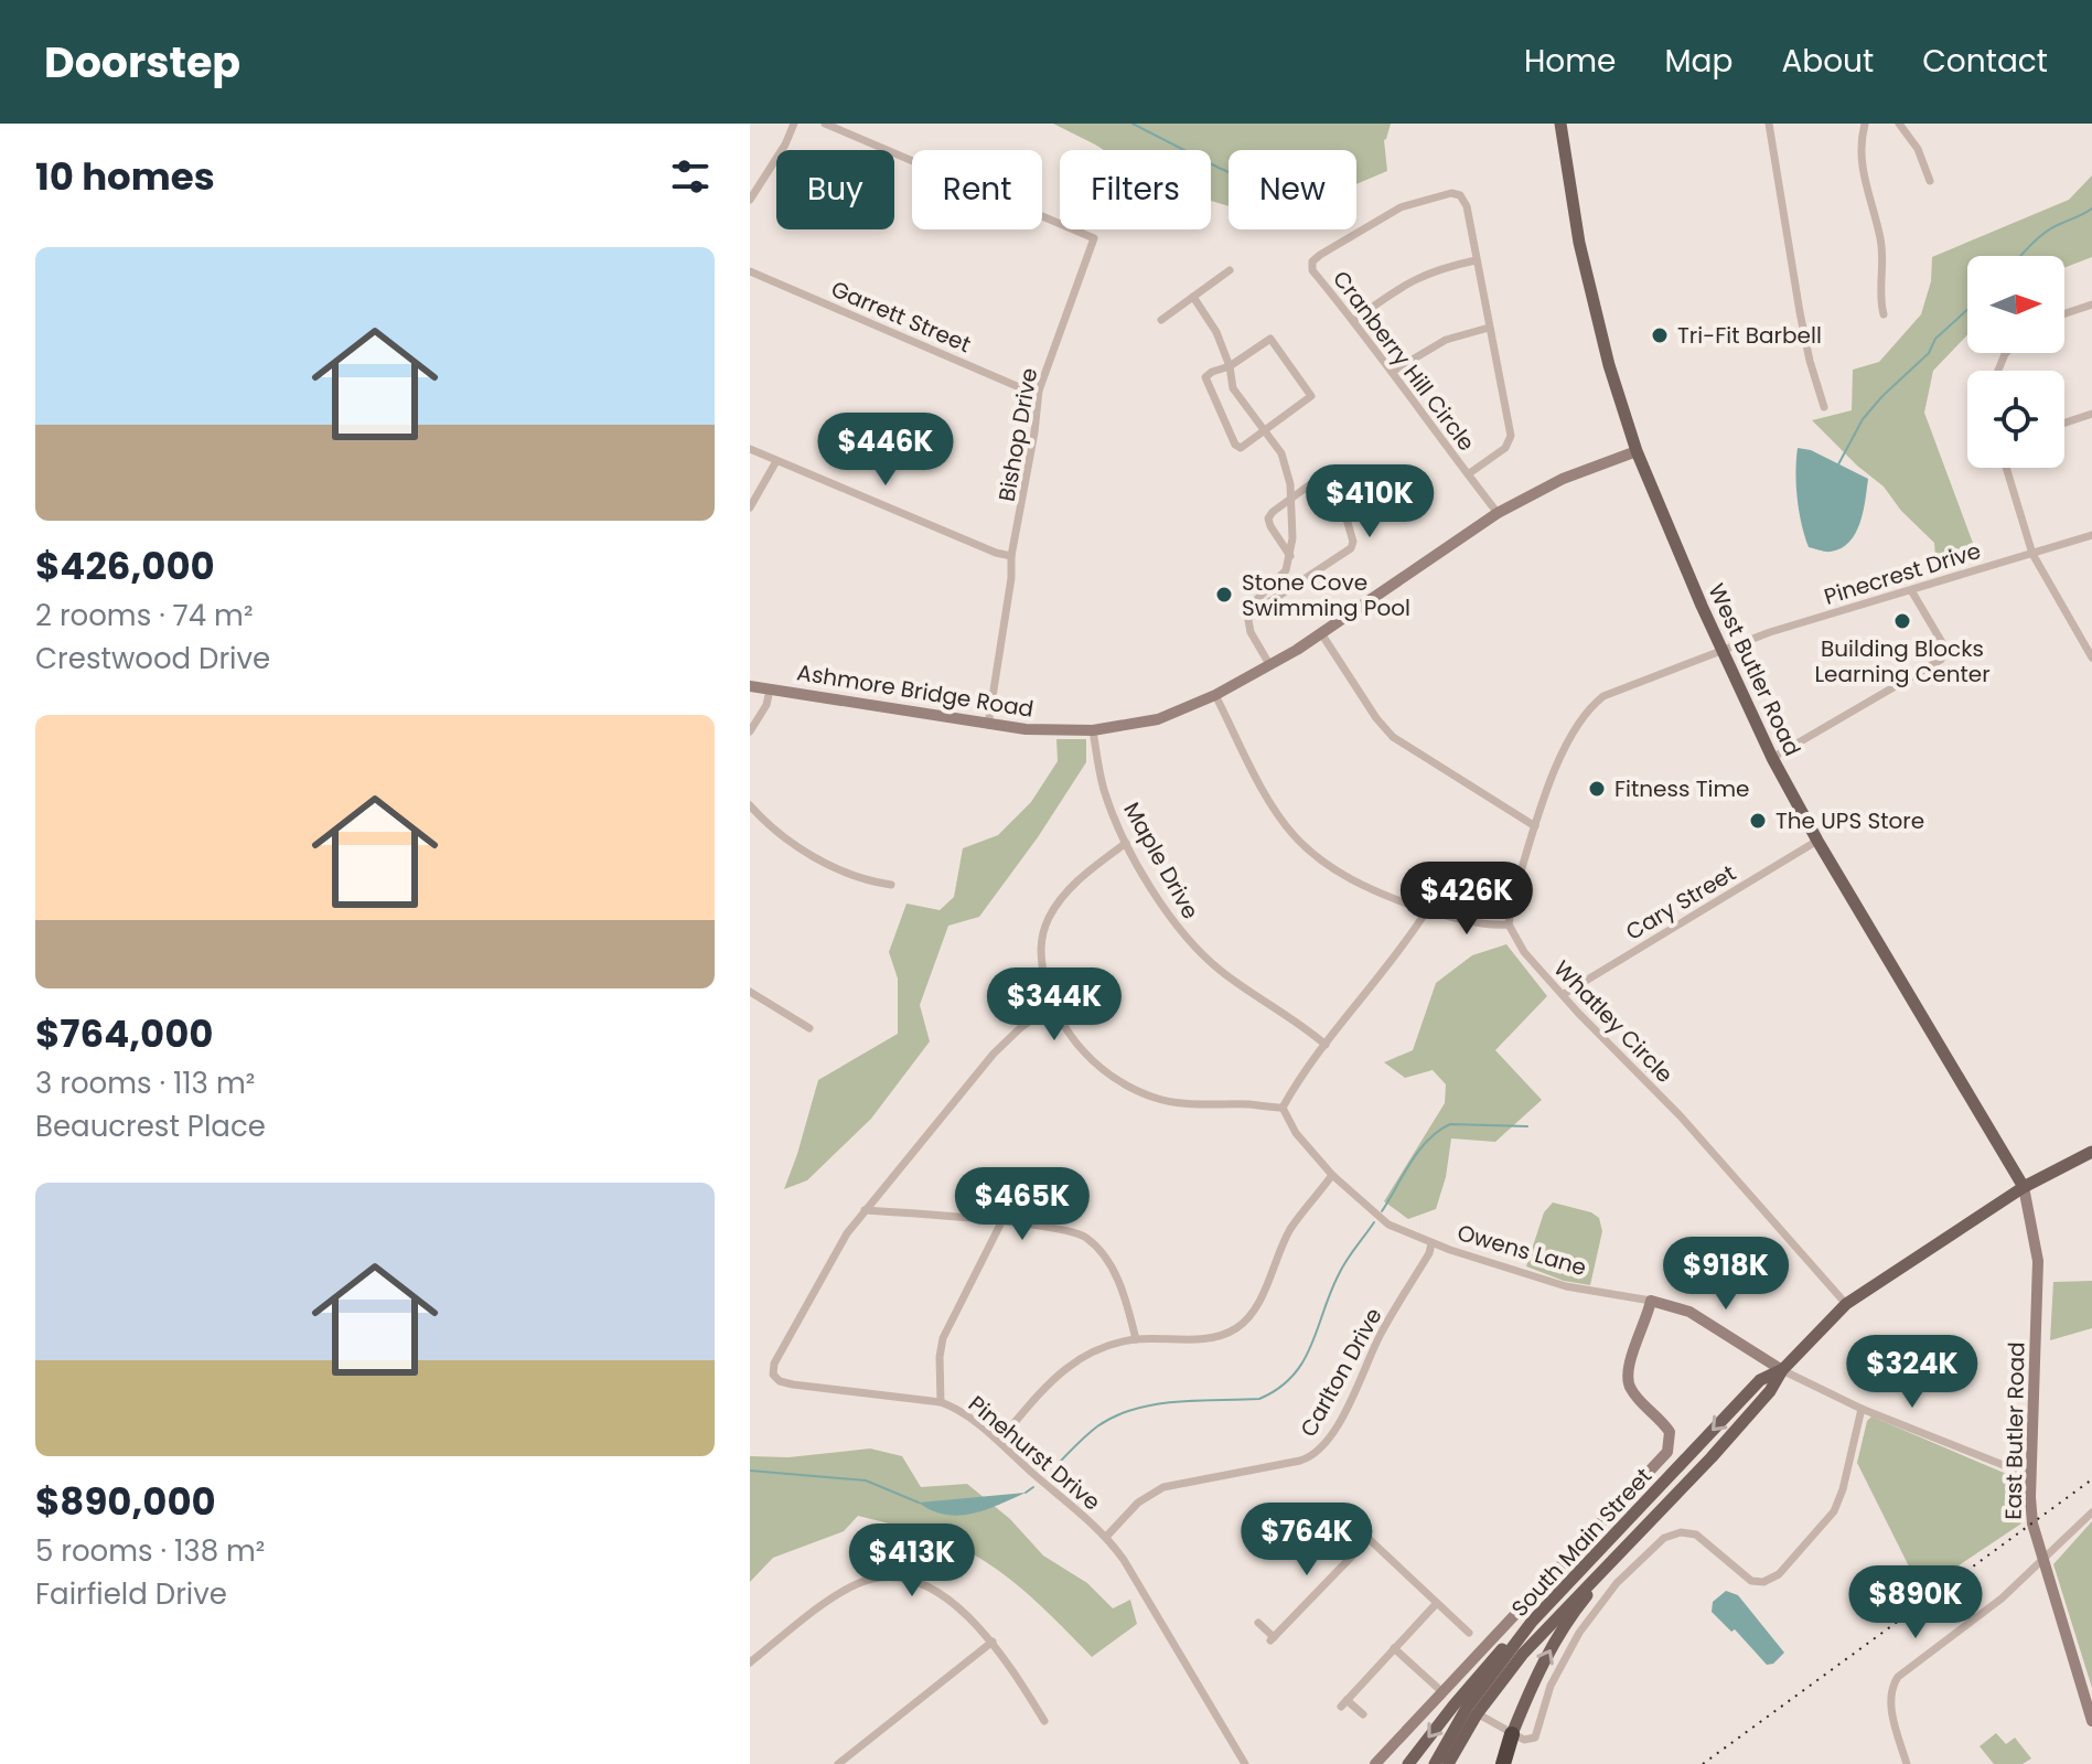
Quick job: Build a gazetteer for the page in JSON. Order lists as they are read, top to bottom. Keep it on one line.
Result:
{"streets":{"main road":["West Butler Road","Ashmore Bridge Road","Owens Lane","East Butler Road","South Main Street"],"street":["Garrett Street","Cranberry Hill Circle","Bishop Drive","Pinecrest Drive","Maple Drive","Cary Street","Whatley Circle","Carlton Drive","Pinehurst Drive"]},"crossings":[["Garrett Street","Bishop Drive"],["Cranberry Hill Circle","Ashmore Bridge Road"],["Bishop Drive","Ashmore Bridge Road"],["Pinecrest Drive","West Butler Road"],["West Butler Road","Ashmore Bridge Road"],["West Butler Road","Cary Street"],["West Butler Road","East Butler Road"],["West Butler Road","South Main Street"],["Ashmore Bridge Road","Maple Drive"],["Cary Street","Whatley Circle"],["Whatley Circle","South Main Street"],["Owens Lane","Carlton Drive"],["Owens Lane","East Butler Road"],["Owens Lane","South Main Street"],["Carlton Drive","Pinehurst Drive"],["East Butler Road","South Main Street"]],"places":["Tri-Fit Barbell","Stone Cove Swimming Pool","Building Blocks Learning Center","Fitness Time","The UPS Store"],"north":"right","page":{"header":"Doorstep","nav":["Home","Map","About","Contact"],"heading":"10 homes","chip":["Buy","Rent","Filters","New"],"list":[{"name":"$426,000","note":"2 rooms · 74 m² · Crestwood Drive"},{"name":"$764,000","note":"3 rooms · 113 m² · Beaucrest Place"},{"name":"$890,000","note":"5 rooms · 138 m² · Fairfield Drive"}],"price":["$446K","$410K","$426K","$344K","$465K","$918K","$324K","$764K","$413K","$890K"]}}
